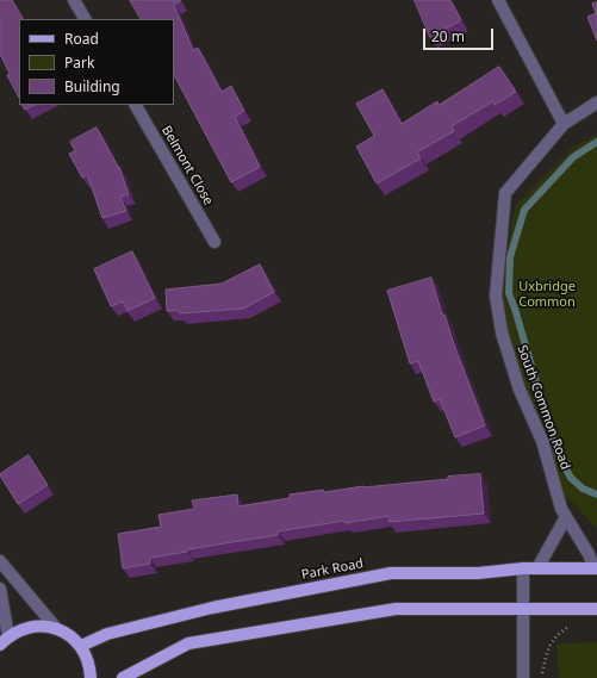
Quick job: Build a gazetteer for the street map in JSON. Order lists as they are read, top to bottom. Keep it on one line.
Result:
{"streets":{"main road":["Park Road"],"street":["Belmont Close","South Common Road"]},"crossings":[["South Common Road","Park Road"]],"parks":["Uxbridge Common"],"legend":["Road","Park","Building"],"scale_bar":"20 m"}
